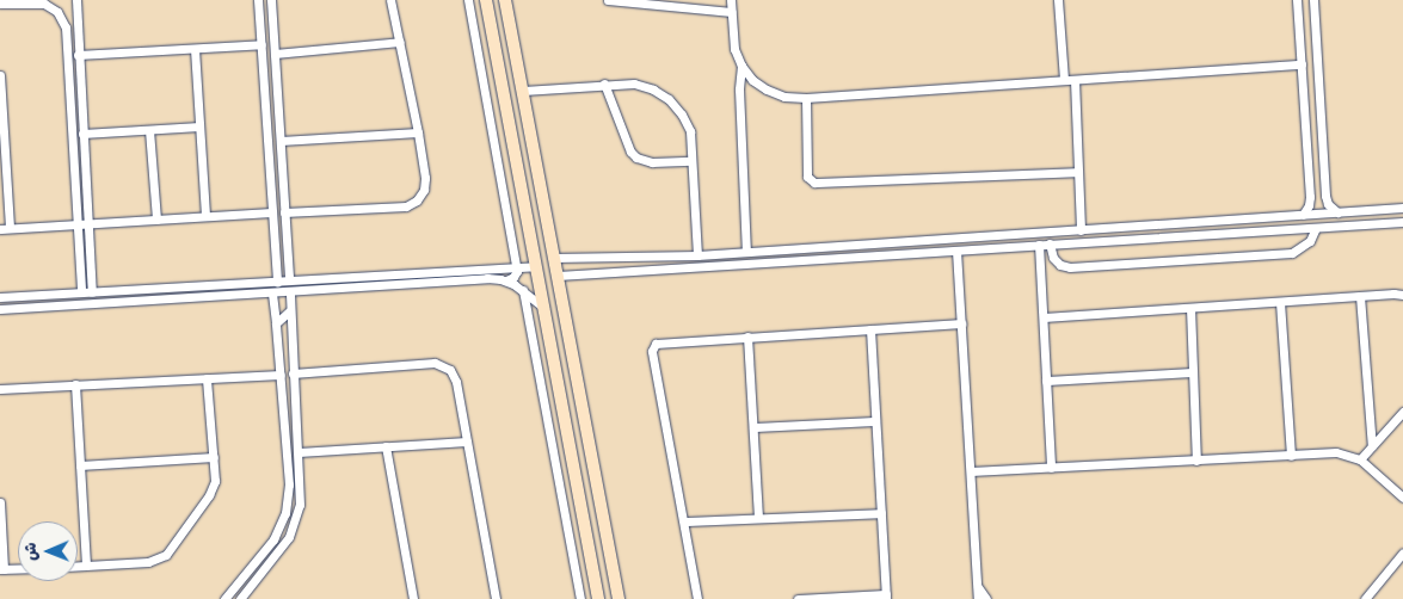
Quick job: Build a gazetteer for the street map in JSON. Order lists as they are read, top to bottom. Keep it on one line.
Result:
{"north":"left"}
